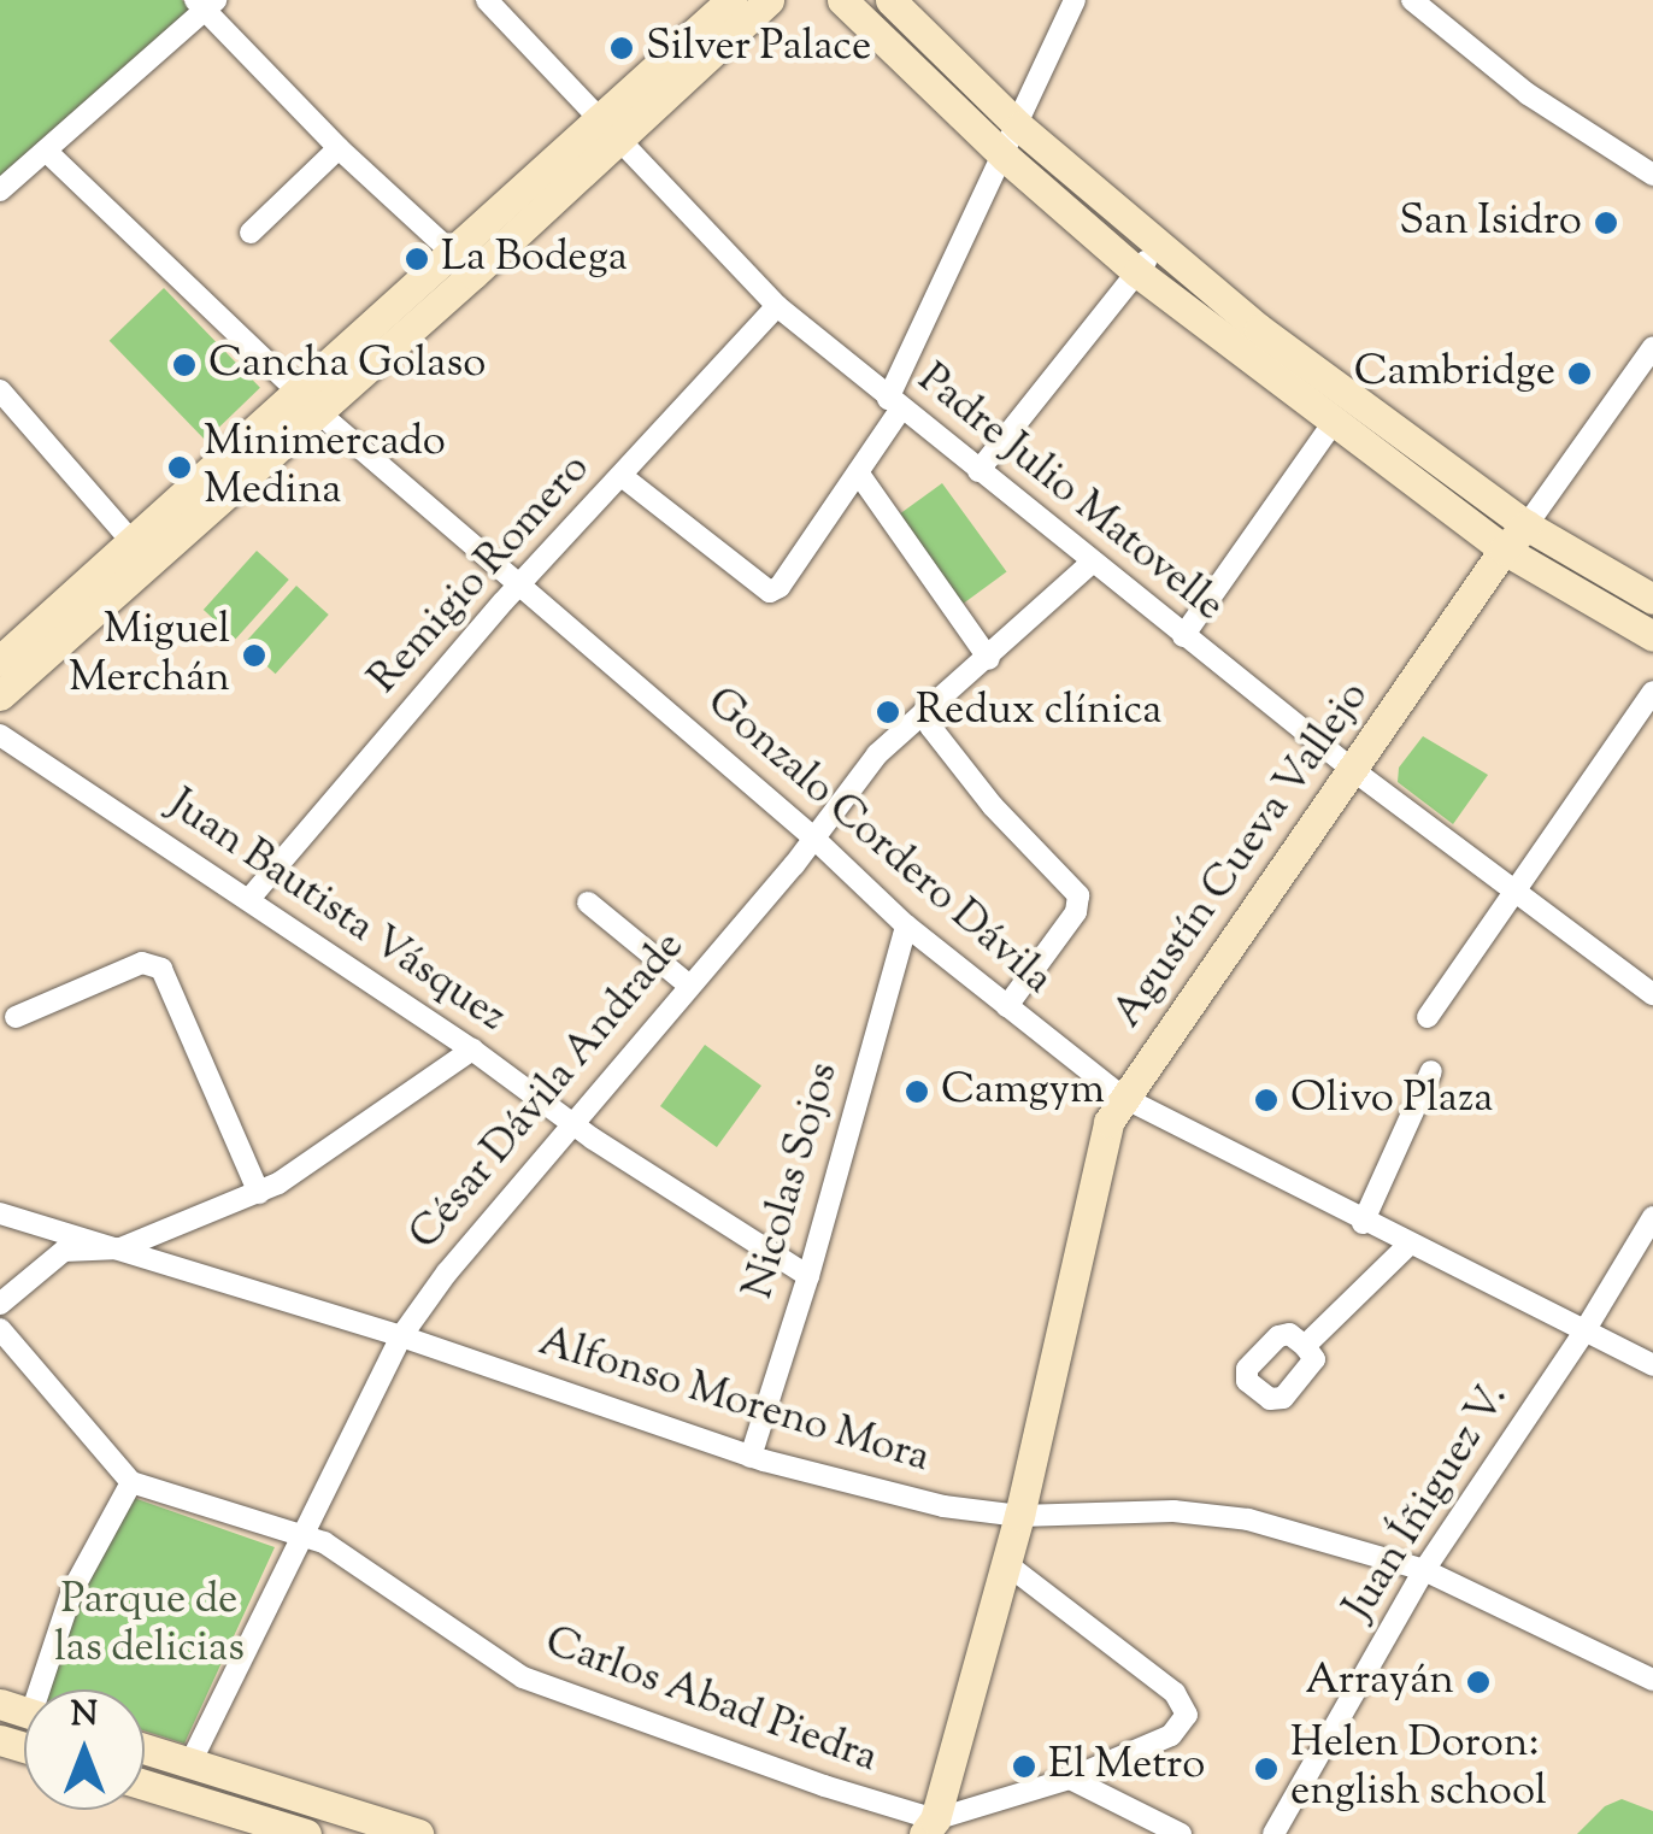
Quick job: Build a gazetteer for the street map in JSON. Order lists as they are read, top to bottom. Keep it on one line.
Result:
{"streets":{"main road":["Agustín Cueva Vallejo"],"street":["Padre Julio Matovelle","Remigio Romero","Gonzalo Cordero Dávila","Juan Bautista Vásquez","César Dávila Andrade","Nicolas Sojos","Alfonso Moreno Mora","Juan Íñiguez V.","Carlos Abad Piedra"]},"crossings":[["Padre Julio Matovelle","Remigio Romero"],["Padre Julio Matovelle","Agustín Cueva Vallejo"],["Padre Julio Matovelle","César Dávila Andrade"],["Remigio Romero","Gonzalo Cordero Dávila"],["Remigio Romero","Juan Bautista Vásquez"],["Gonzalo Cordero Dávila","Agustín Cueva Vallejo"],["Gonzalo Cordero Dávila","César Dávila Andrade"],["Gonzalo Cordero Dávila","Nicolas Sojos"],["Gonzalo Cordero Dávila","Juan Íñiguez V."],["Agustín Cueva Vallejo","Alfonso Moreno Mora"],["Agustín Cueva Vallejo","Carlos Abad Piedra"],["Juan Bautista Vásquez","César Dávila Andrade"],["Juan Bautista Vásquez","Nicolas Sojos"],["César Dávila Andrade","Alfonso Moreno Mora"],["César Dávila Andrade","Carlos Abad Piedra"],["Nicolas Sojos","Alfonso Moreno Mora"],["Alfonso Moreno Mora","Juan Íñiguez V."]],"parks":["Parque de las delicias"],"places":["Silver Palace","San Isidro","La Bodega","Cancha Golaso","Cambridge","Minimercado Medina","Miguel Merchán","Redux clínica","Camgym","Olivo Plaza","Arrayán","El Metro","Helen Doron: english school"],"north":"top"}
